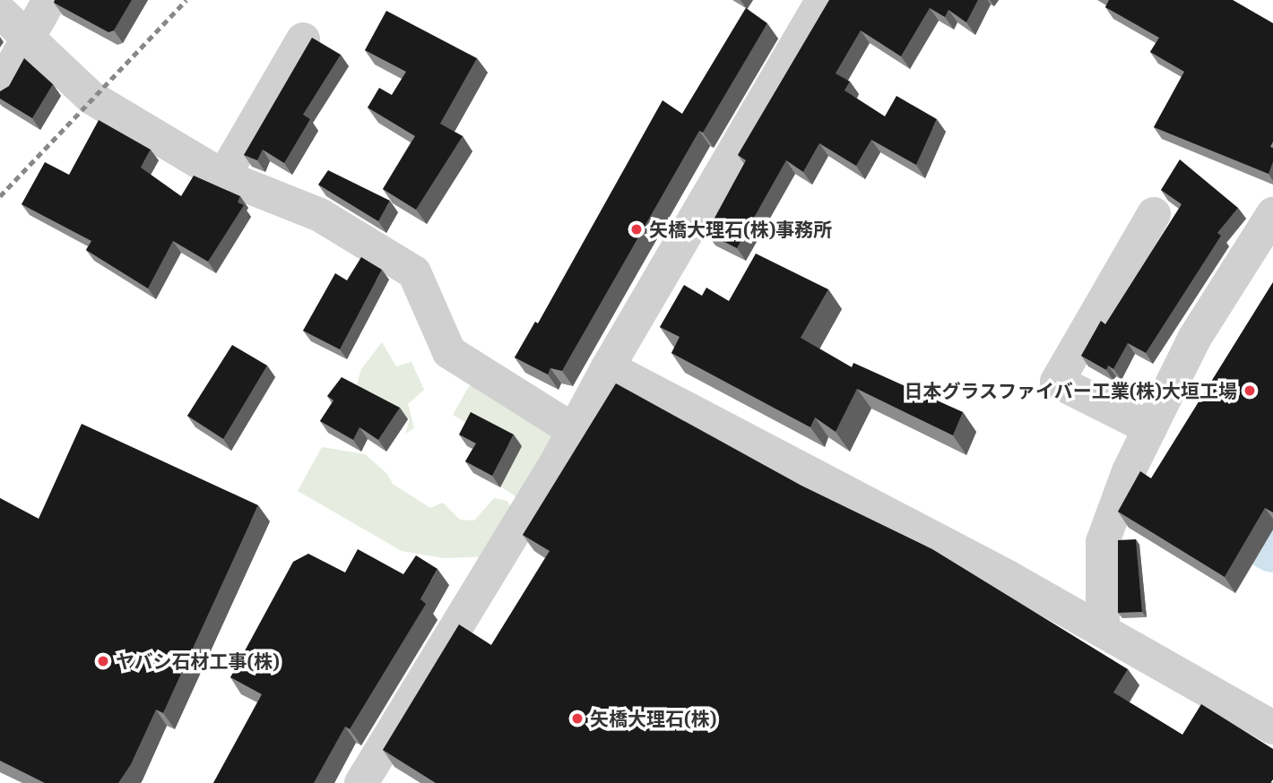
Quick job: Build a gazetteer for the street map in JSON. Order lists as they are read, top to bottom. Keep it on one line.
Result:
{"places":["矢橋大理石(株)事務所","日本グラスファイバー工業(株)大垣工場","ヤバシ石材工事(株)","矢橋大理石(株)"]}
